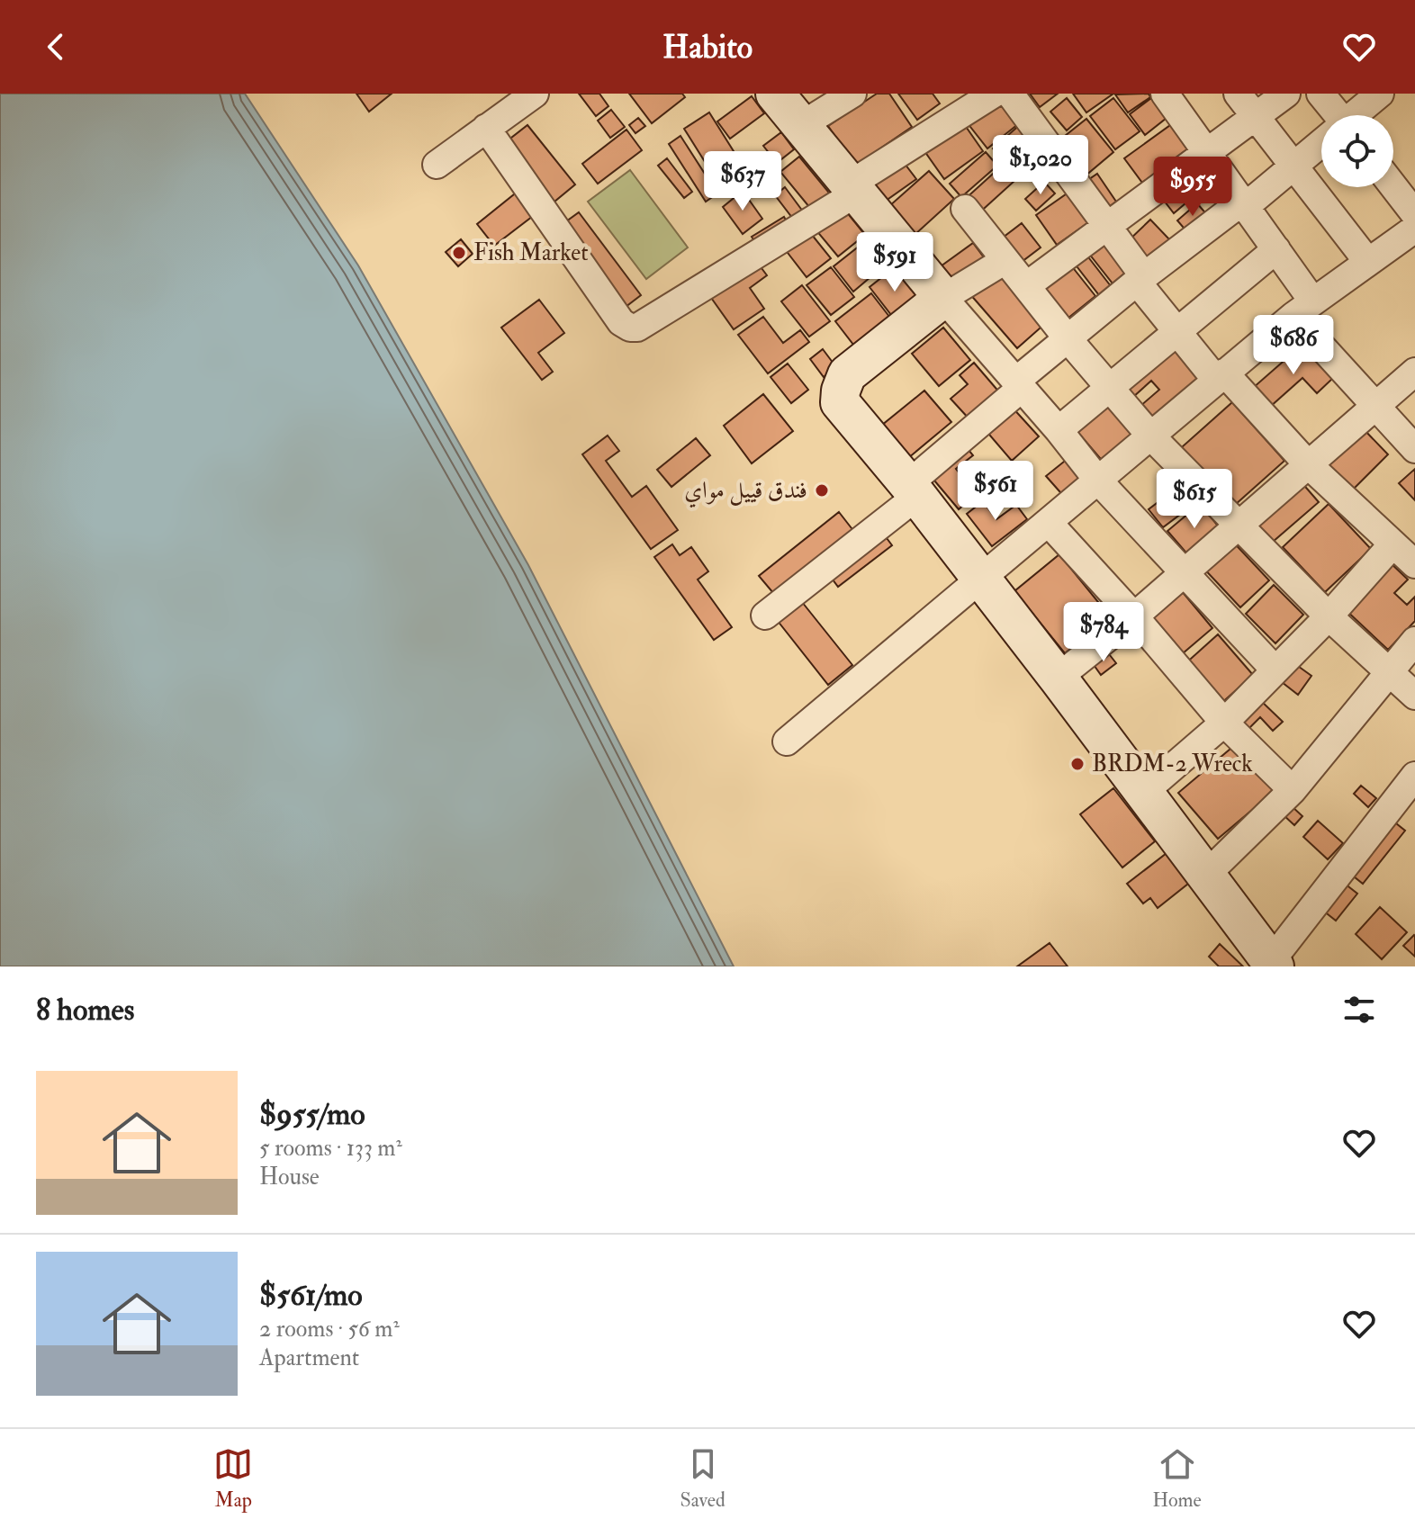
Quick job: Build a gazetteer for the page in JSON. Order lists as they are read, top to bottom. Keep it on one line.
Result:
{"places":["Fish Market","فندق قييل مواي","BRDM-2 Wreck"],"page":{"header":"Habito","price":["$1,020","$637","$955","$591","$686","$561","$615","$784"],"heading":"8 homes","list":[{"name":"$955/mo","note":"5 rooms · 133 m² · House"},{"name":"$561/mo","note":"2 rooms · 56 m² · Apartment"}],"tabs":["Map","Saved","Home"]}}
